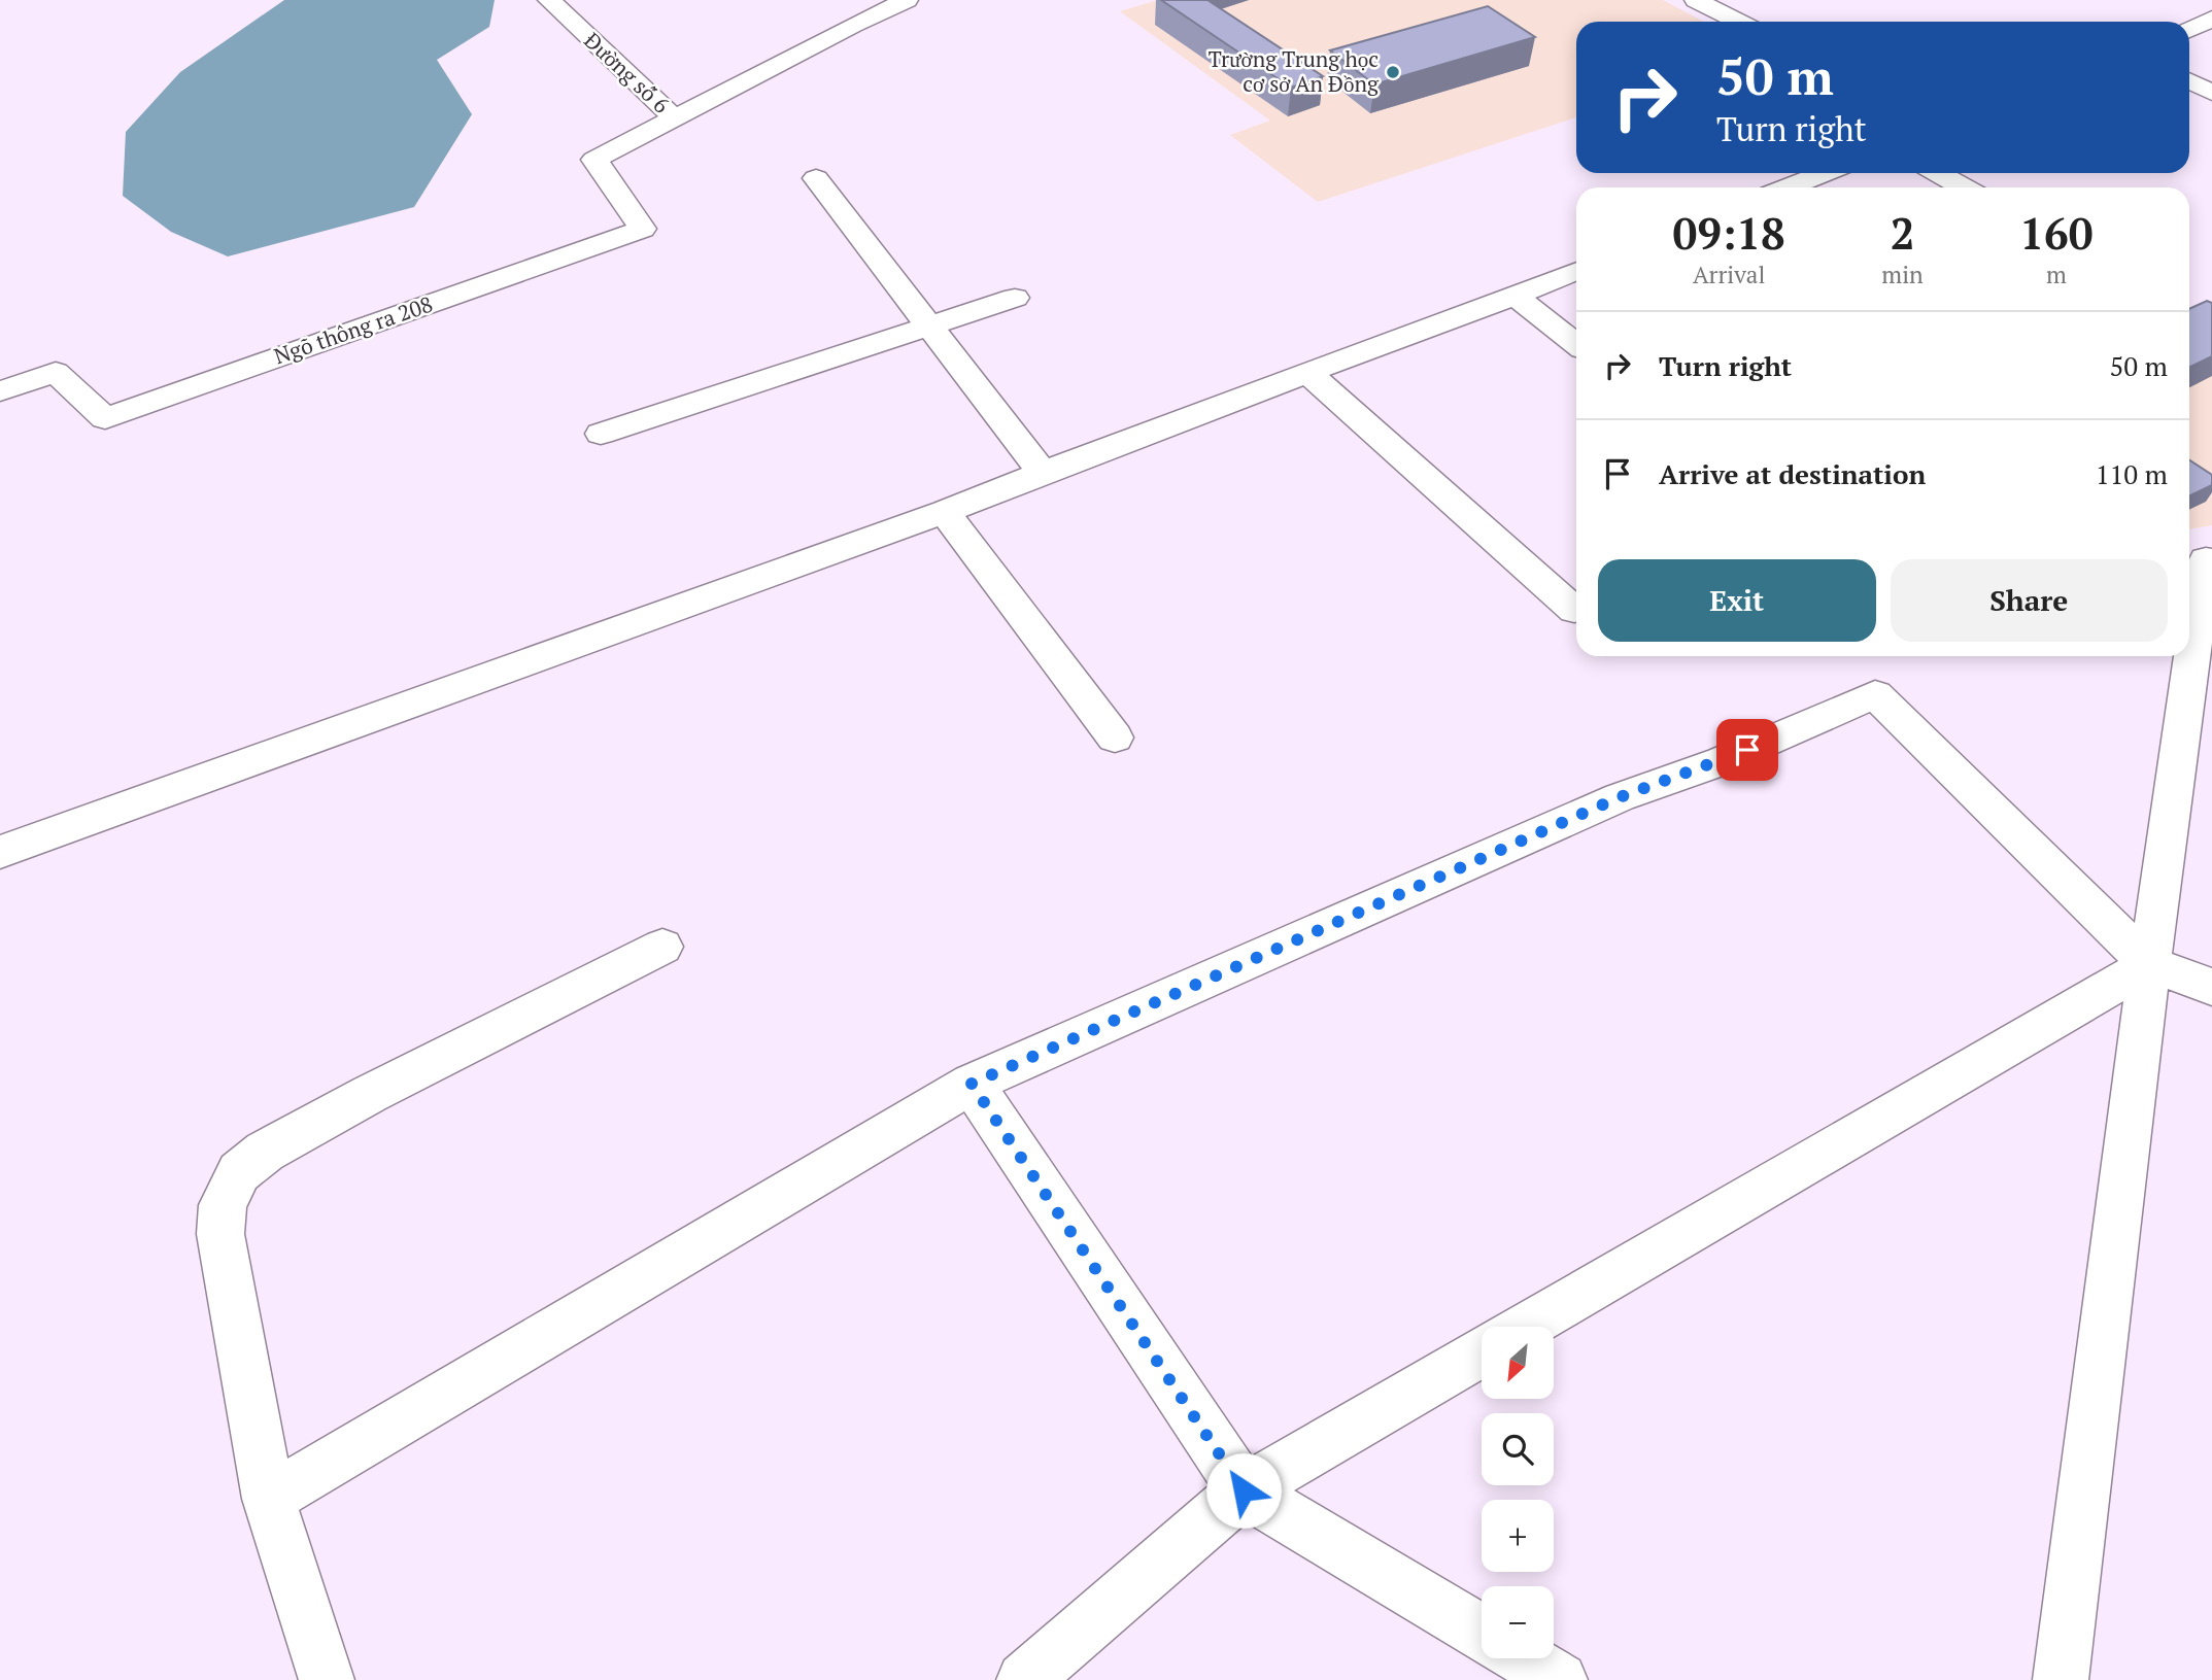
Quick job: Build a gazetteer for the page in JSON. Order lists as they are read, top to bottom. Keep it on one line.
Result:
{"streets":{"street":["Đường số 6","Ngõ thông ra 208"]},"crossings":[["Đường số 6","Ngõ thông ra 208"]],"places":["Trường Trung học cơ sở An Đồng"],"north":"bottom left","page":{"turn":["50 m","Turn right"],"eta":["09:18","Arrival","2","min","160","m"],"list":[{"name":"Turn right","value":"50 m"},{"name":"Arrive at destination","value":"110 m"}],"buttons":["Exit","Share"],"map_buttons":["+","−"]}}
